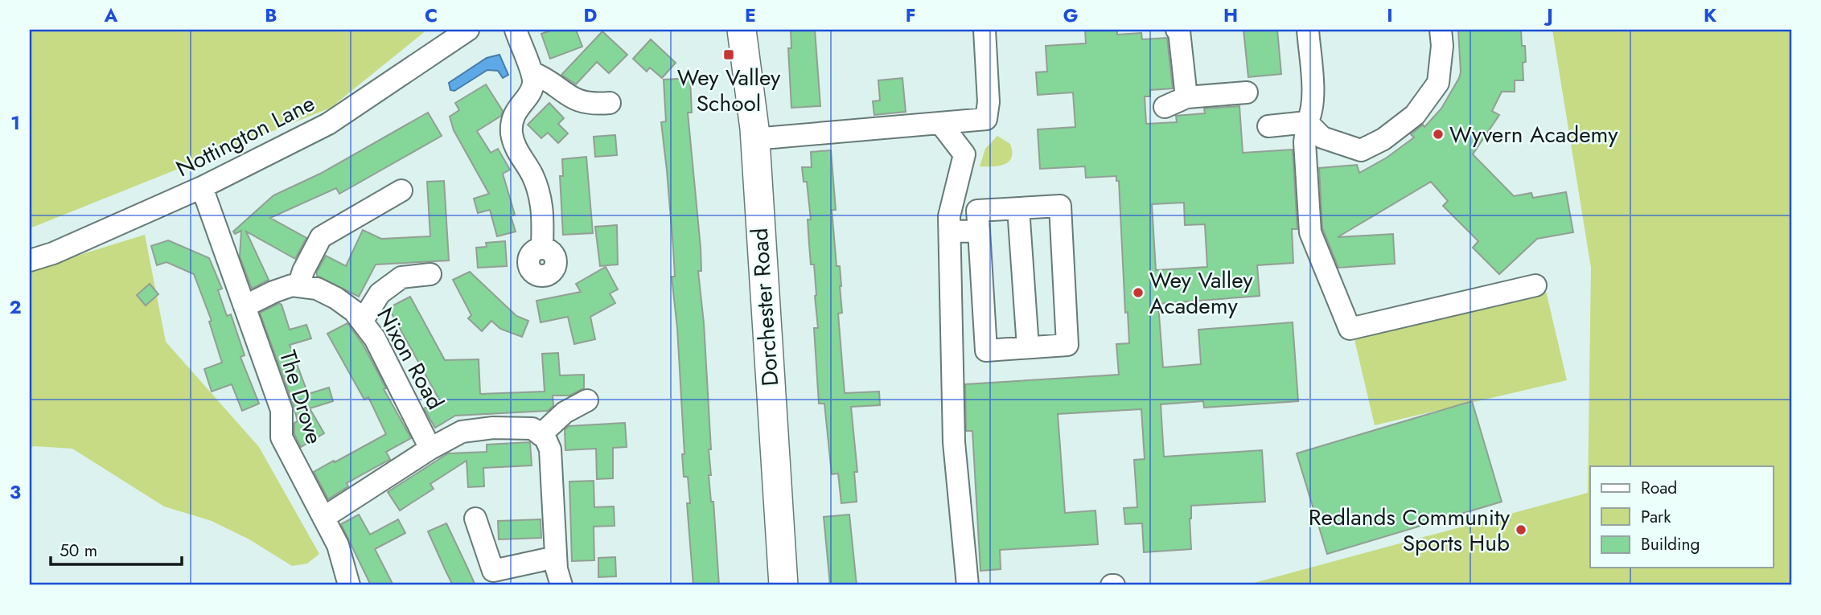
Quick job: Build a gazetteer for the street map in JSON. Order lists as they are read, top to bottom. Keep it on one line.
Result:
{"streets":{"main road":["Dorchester Road"],"street":["Nottington Lane","Nixon Road","The Drove"]},"crossings":[["Nottington Lane","The Drove"],["Nixon Road","The Drove"]],"places":{"transit":["Wey Valley School"],"other":["Wyvern Academy","Wey Valley Academy","Redlands Community Sports Hub"]},"legend":["Road","Park","Building"],"scale_bar":"50 m","grid":{"columns":["A","B","C","D","E","F","G","H","I","J","K"],"rows":["1","2","3"]}}
